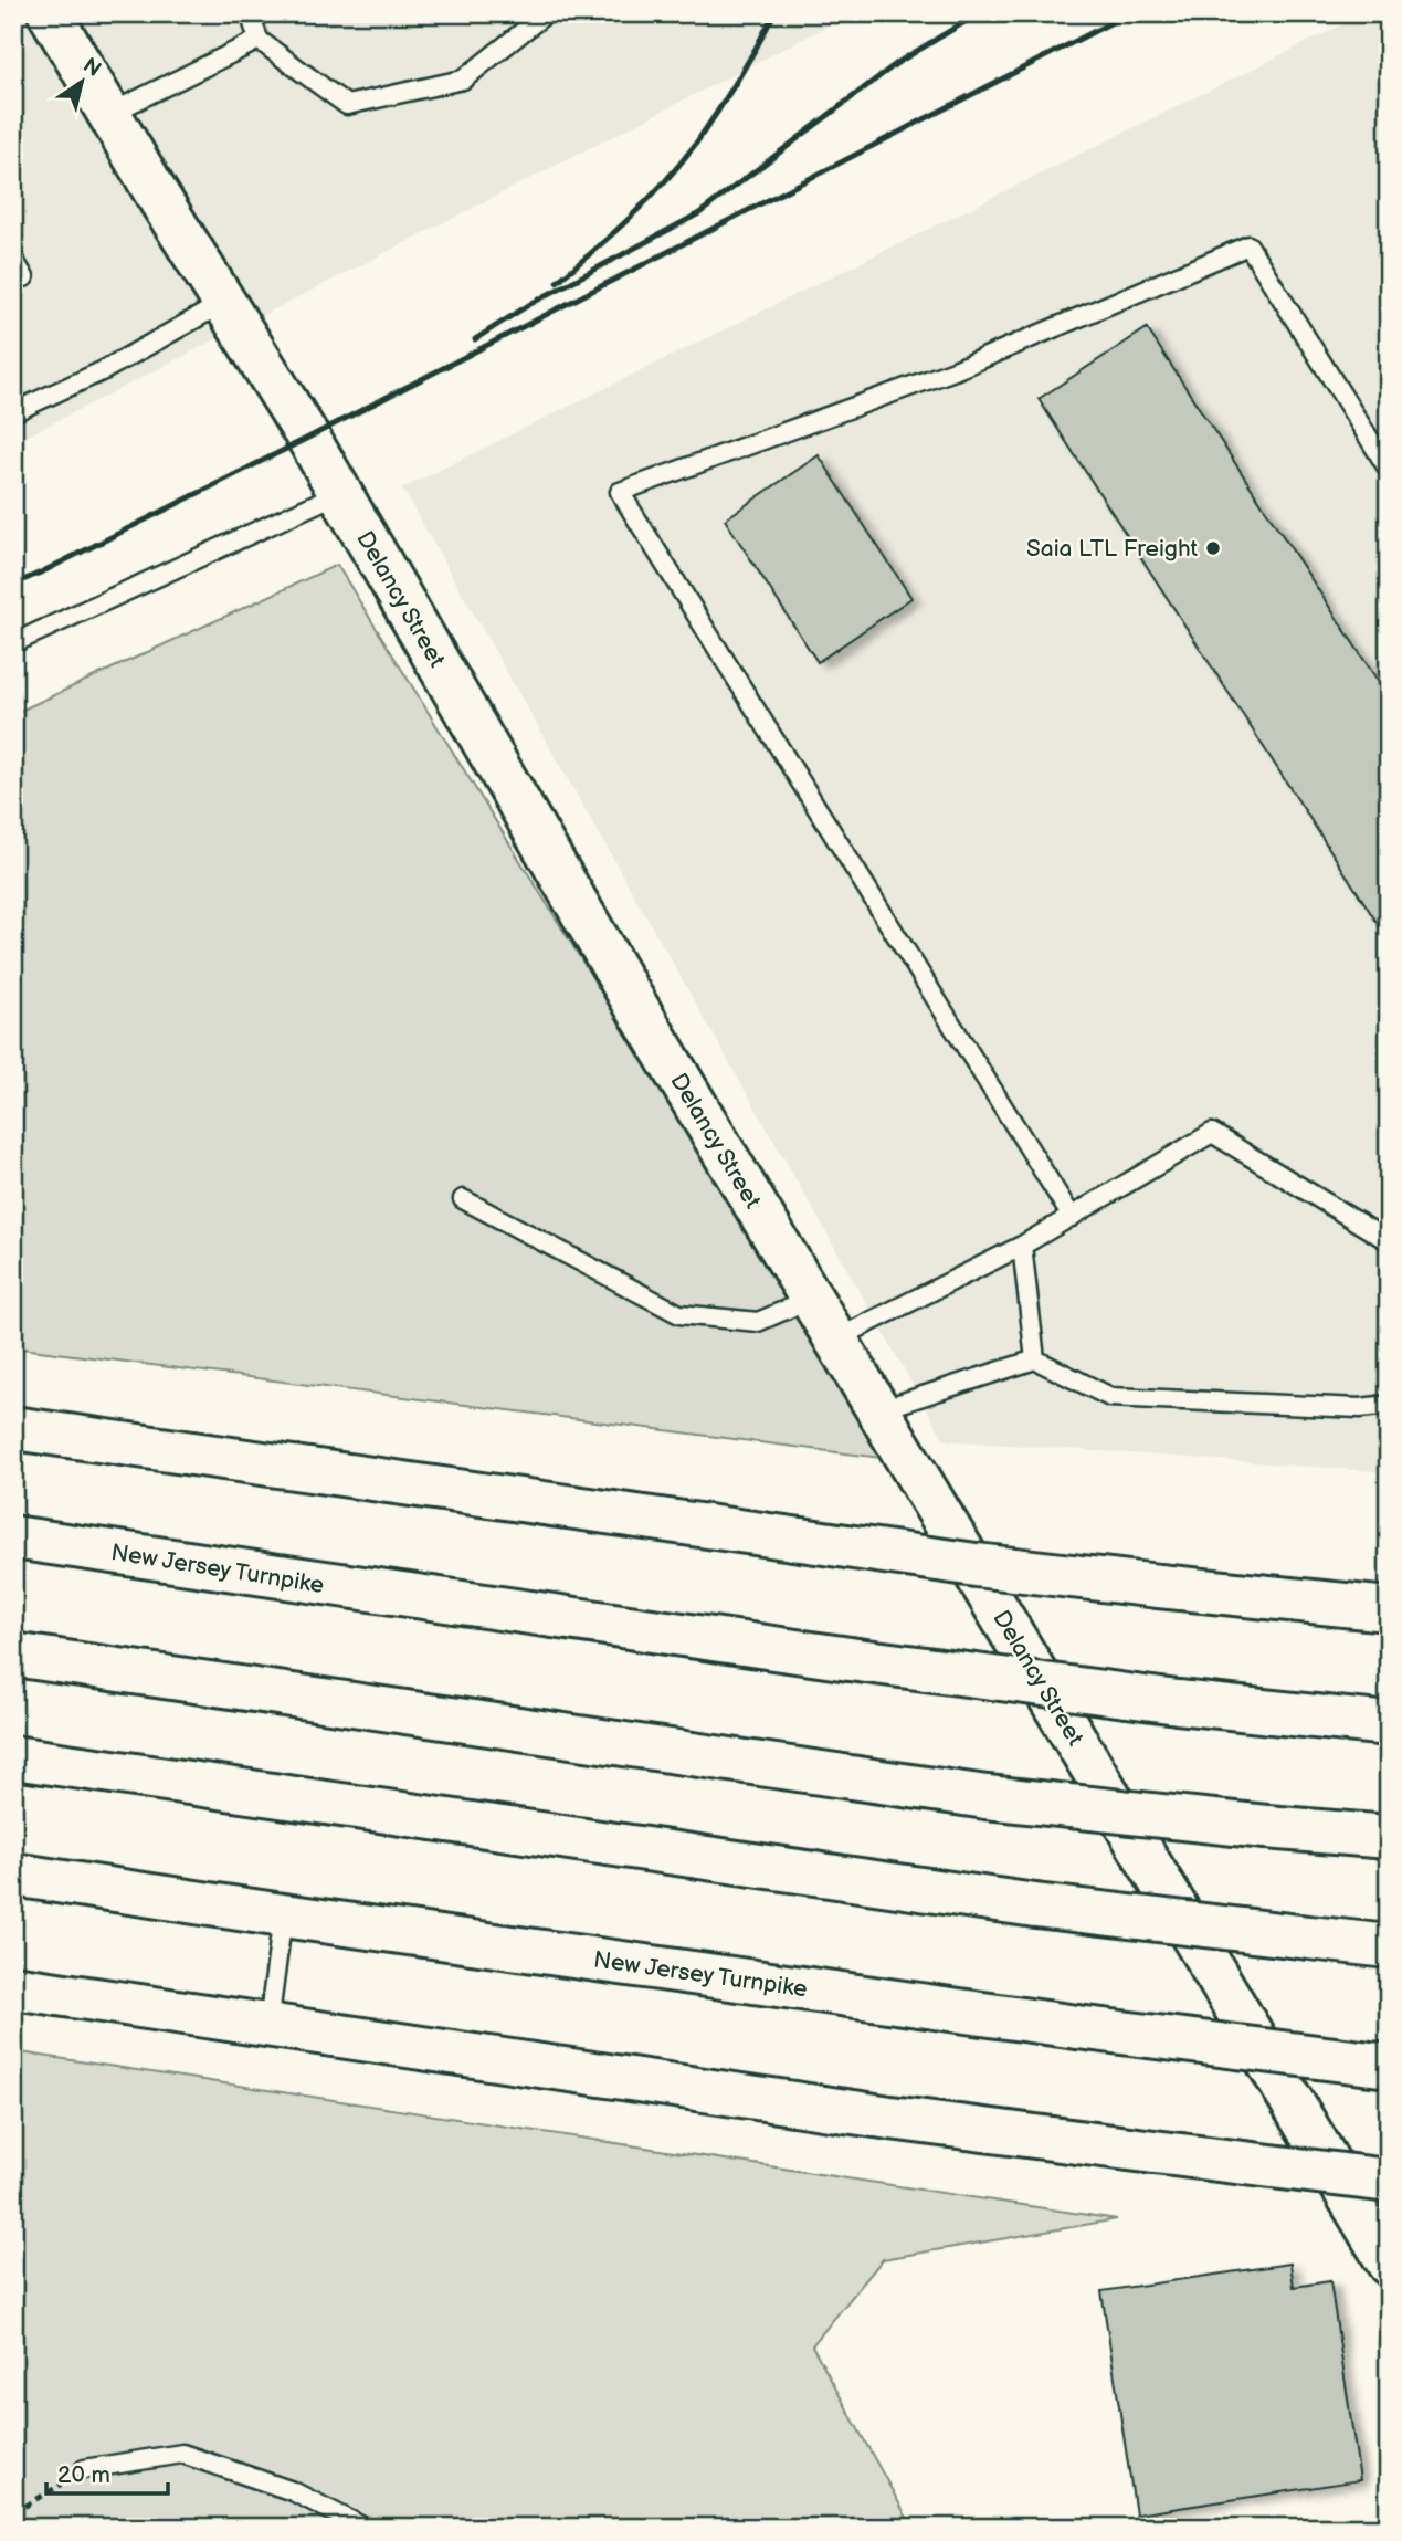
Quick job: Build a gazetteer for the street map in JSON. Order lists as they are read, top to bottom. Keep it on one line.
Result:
{"streets":{"main road":["Delancy Street","New Jersey Turnpike"]},"places":["Saia LTL Freight"],"scale_bar":"20 m","north":"top right"}
